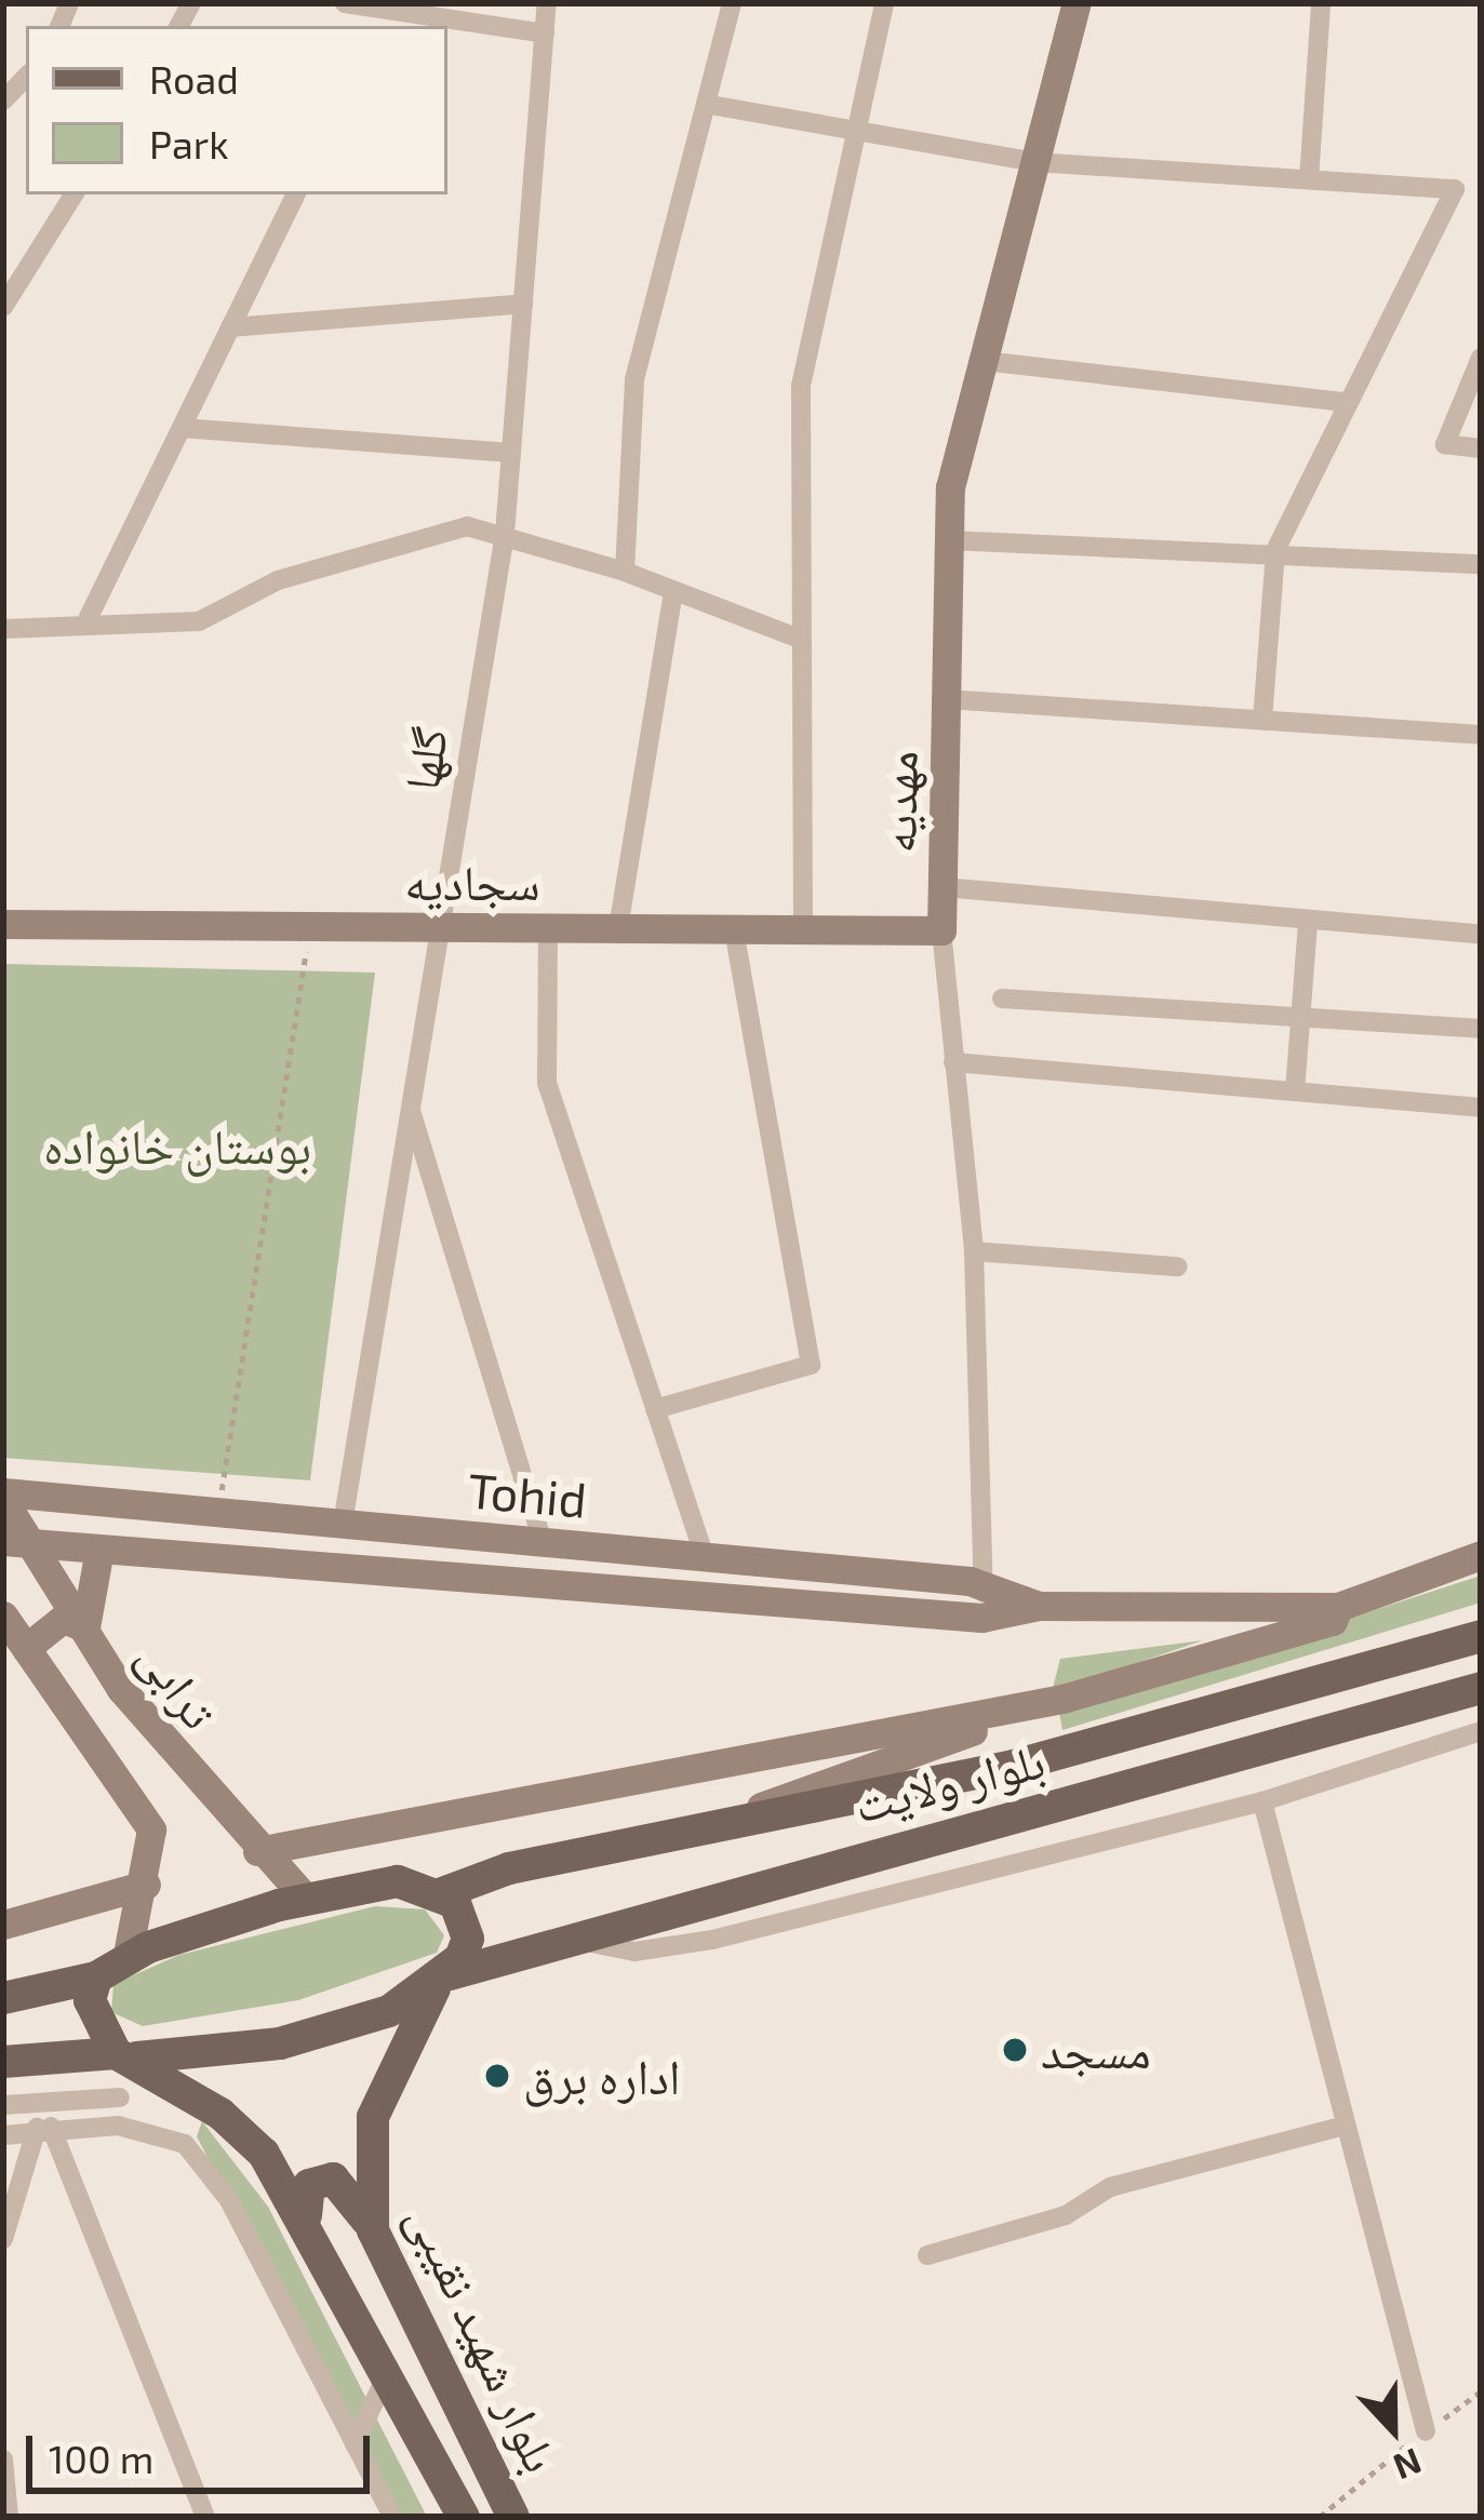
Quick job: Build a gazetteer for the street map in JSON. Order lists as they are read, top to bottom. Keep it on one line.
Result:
{"streets":{"main road":["مهدیه","سجادیه","Tohid","ترابی","بلوار ولایت","بلوار شهید نقیبی"],"street":["گلها"]},"crossings":[["گلها","سجادیه"],["گلها","Tohid"],["مهدیه","سجادیه"],["مهدیه","Tohid"],["Tohid","ترابی"],["بلوار ولایت","بلوار شهید نقیبی"]],"parks":["بوستان خانواده"],"places":["مسجد","اداره برق"],"legend":["Road","Park"],"scale_bar":"100 m","north":"bottom"}
